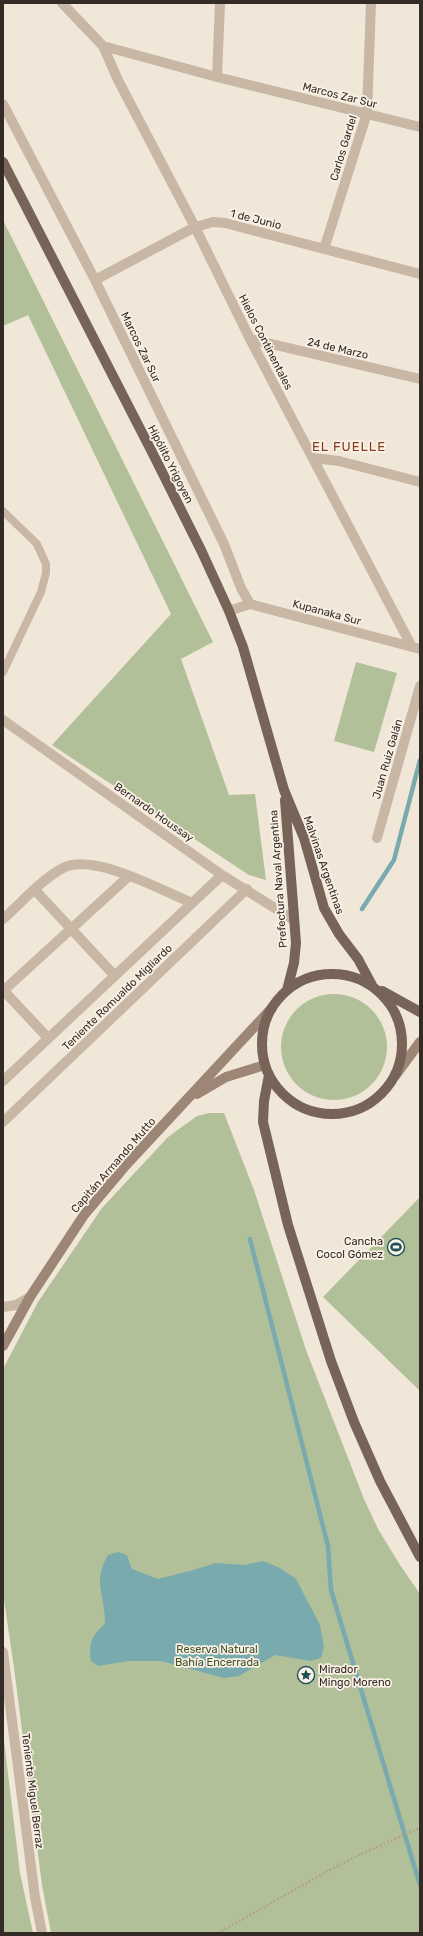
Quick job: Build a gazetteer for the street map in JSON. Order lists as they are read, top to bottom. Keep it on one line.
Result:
{"streets":{"main road":["Hipólito Yrigoyen","Malvinas Argentinas","Prefectura Naval Argentina"],"street":["Marcos Zar Sur","Carlos Gardel","1 de Junio","Hielos Continentales","24 de Marzo","Kupanaka Sur","Juan Ruiz Galán","Bernardo Houssay","Teniente Romualdo Migliardo","Capitán Armando Mutto","Teniente Miguel Berraz"]},"crossings":[["Marcos Zar Sur","Carlos Gardel"],["Marcos Zar Sur","1 de Junio"],["Marcos Zar Sur","Hielos Continentales"],["Marcos Zar Sur","Kupanaka Sur"],["Carlos Gardel","1 de Junio"],["1 de Junio","Hielos Continentales"],["Hielos Continentales","24 de Marzo"],["Hielos Continentales","Kupanaka Sur"],["Hipólito Yrigoyen","Malvinas Argentinas"],["Hipólito Yrigoyen","Prefectura Naval Argentina"],["Bernardo Houssay","Prefectura Naval Argentina"],["Bernardo Houssay","Teniente Romualdo Migliardo"],["Malvinas Argentinas","Prefectura Naval Argentina"],["Malvinas Argentinas","Capitán Armando Mutto"],["Prefectura Naval Argentina","Capitán Armando Mutto"]],"districts":["EL FUELLE"],"parks":["Reserva Natural Bahía Encerrada"],"places":{"sports":["Cancha Cocol Gómez"],"place":["Mirador Mingo Moreno"]}}
